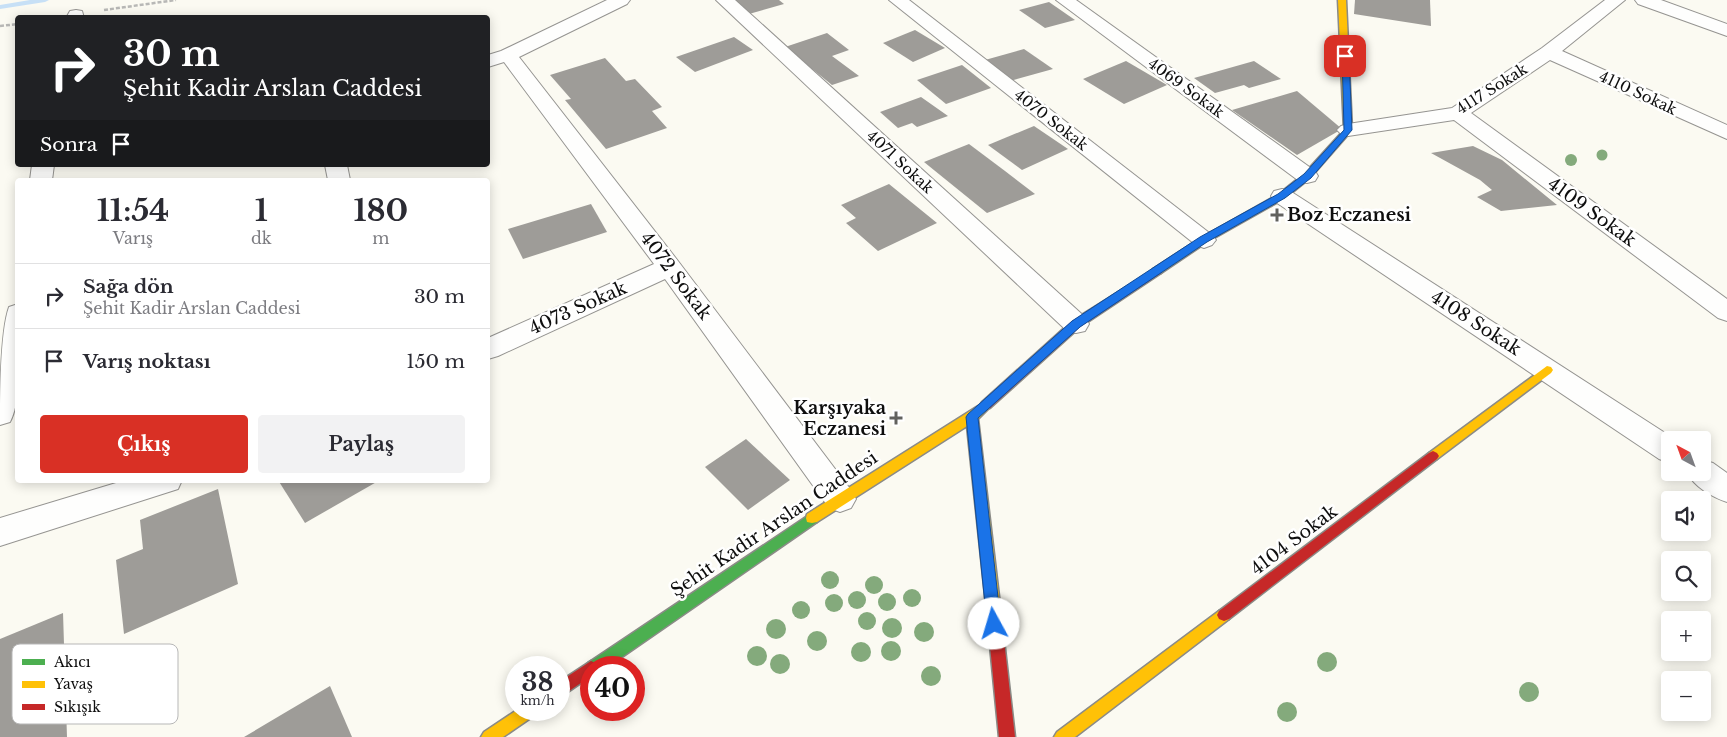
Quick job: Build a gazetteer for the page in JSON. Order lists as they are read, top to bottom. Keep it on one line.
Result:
{"streets":{"street":["4069 Sokak","4117 Sokak","4110 Sokak","4070 Sokak","4071 Sokak","4109 Sokak","4072 Sokak","4073 Sokak","4108 Sokak","Şehit Kadir Arslan Caddesi","4104 Sokak"]},"crossings":[["4069 Sokak","Şehit Kadir Arslan Caddesi"],["4117 Sokak","4110 Sokak"],["4117 Sokak","4109 Sokak"],["4117 Sokak","Şehit Kadir Arslan Caddesi"],["4070 Sokak","Şehit Kadir Arslan Caddesi"],["4071 Sokak","Şehit Kadir Arslan Caddesi"],["4072 Sokak","4073 Sokak"],["4072 Sokak","Şehit Kadir Arslan Caddesi"],["4108 Sokak","Şehit Kadir Arslan Caddesi"],["4108 Sokak","4104 Sokak"]],"places":{"health":["Boz Eczanesi","Karşıyaka Eczanesi"]},"legend":["Akıcı","Yavaş","Sıkışık"],"north":"top left","page":{"turn":["30 m","Şehit Kadir Arslan Caddesi"],"then":"Sonra","eta":["11:54","Varış","1","dk","180","m"],"list":[{"name":"Sağa dön","note":"Şehit Kadir Arslan Caddesi","value":"30 m"},{"name":"Varış noktası","value":"150 m"}],"buttons":["Çıkış","Paylaş"],"map_buttons":["+","−"],"speed":"38 km/h","limit":"40"}}
